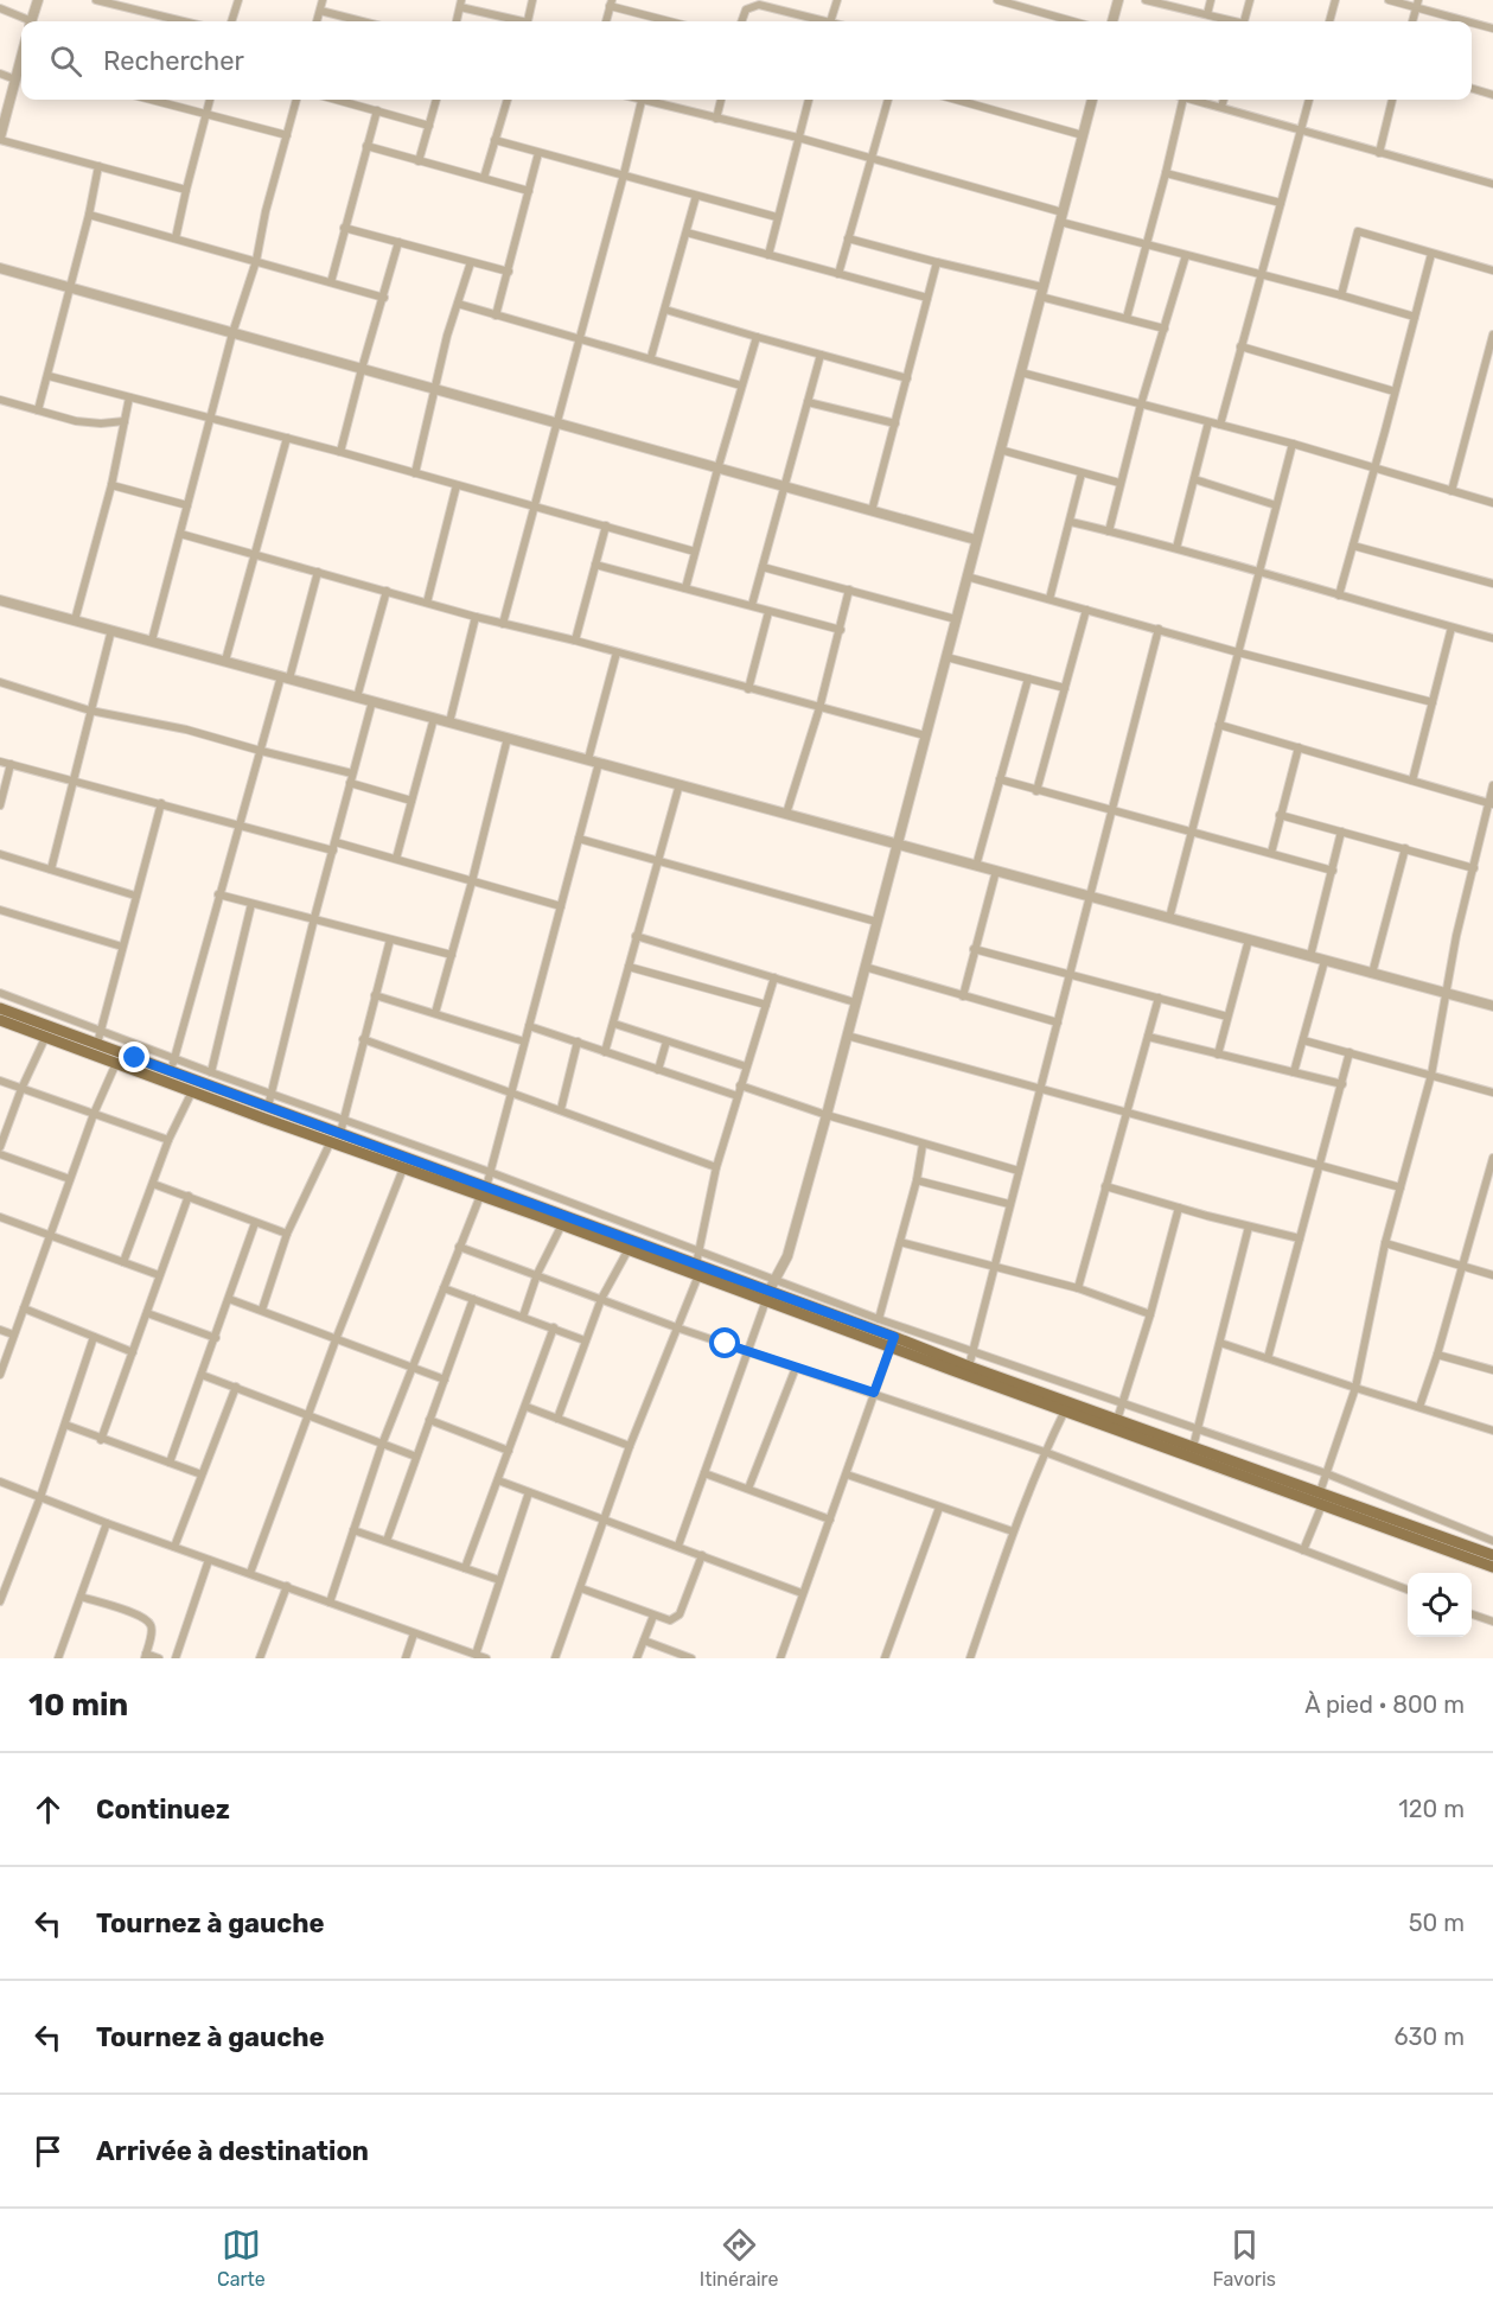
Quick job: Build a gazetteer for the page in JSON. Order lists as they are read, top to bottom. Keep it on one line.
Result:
{"page":{"search":"Rechercher","heading":["10 min","À pied · 800 m"],"list":[["Continuez","120 m"],["Tournez à gauche","50 m"],["Tournez à gauche","630 m"],"Arrivée à destination"],"nav":["Carte","Itinéraire","Favoris"]}}
